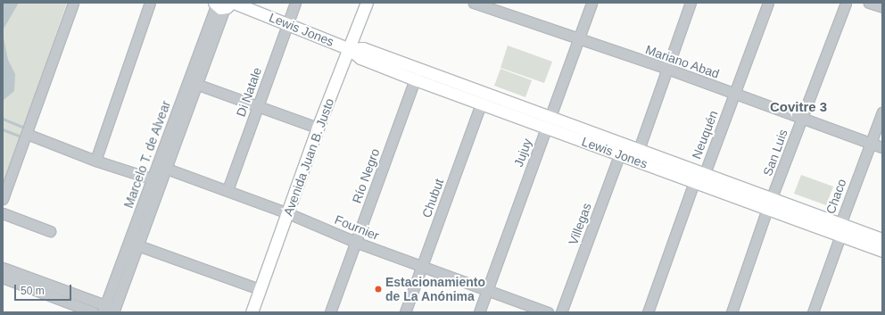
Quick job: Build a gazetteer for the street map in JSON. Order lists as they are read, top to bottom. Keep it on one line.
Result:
{"streets":{"main road":["Lewis Jones","Avenida Juan B. Justo"],"street":["Mariano Abad","Di Natale","Neuquén","Jujuy","San Luis","Marcelo T. de Alvear","Río Negro","Chaco","Chubut","Villegas","Fournier"]},"crossings":[["Lewis Jones","Di Natale"],["Lewis Jones","Neuquén"],["Lewis Jones","Jujuy"],["Lewis Jones","San Luis"],["Lewis Jones","Marcelo T. de Alvear"],["Lewis Jones","Avenida Juan B. Justo"],["Lewis Jones","Río Negro"],["Lewis Jones","Chaco"],["Lewis Jones","Chubut"],["Lewis Jones","Villegas"],["Mariano Abad","Neuquén"],["Mariano Abad","Jujuy"],["Mariano Abad","San Luis"],["Mariano Abad","Chaco"],["Di Natale","Fournier"],["Jujuy","Fournier"],["Marcelo T. de Alvear","Fournier"],["Avenida Juan B. Justo","Fournier"],["Río Negro","Fournier"],["Chubut","Fournier"]],"districts":["Covitre 3"],"places":["Estacionamiento de La Anónima"],"scale_bar":"50 m"}
